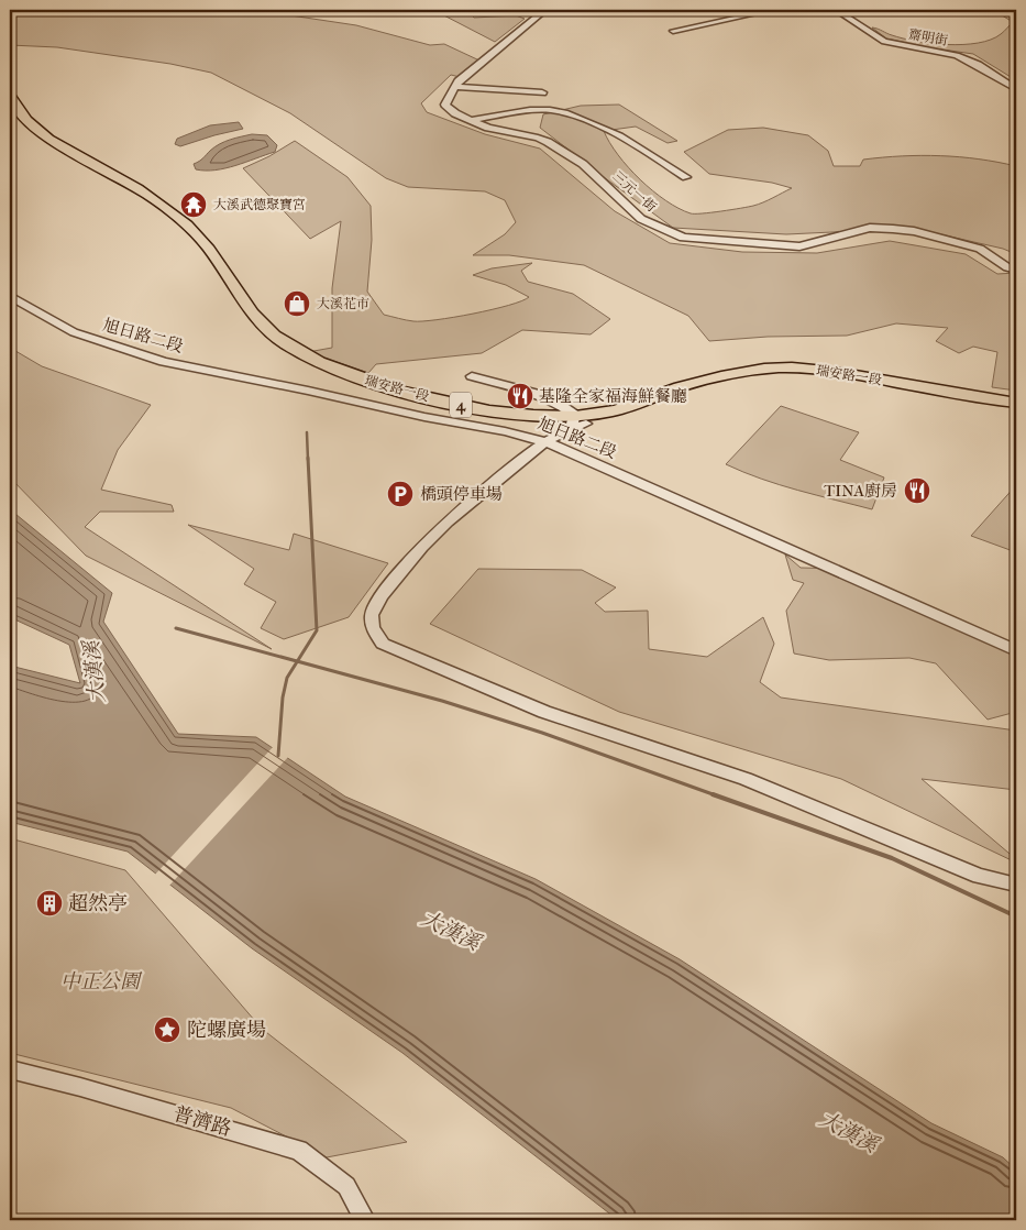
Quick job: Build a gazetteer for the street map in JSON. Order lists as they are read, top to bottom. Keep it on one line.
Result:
{"streets":{"main road":["瑞安路一段","4"],"street":["齋明街","三元一街","旭日路二段","普濟路"]},"crossings":[["旭日路二段","瑞安路一段"]],"water":["大漢溪"],"parks":["中正公園"],"places":{"temple":["大溪武德聚寶宮"],"shop":["大溪花市"],"restaurant":["基隆全家福海鮮餐廳","TINA廚房"],"parking":["橋頭停車場"],"building":["超然亭"],"place":["陀螺廣場"]}}
